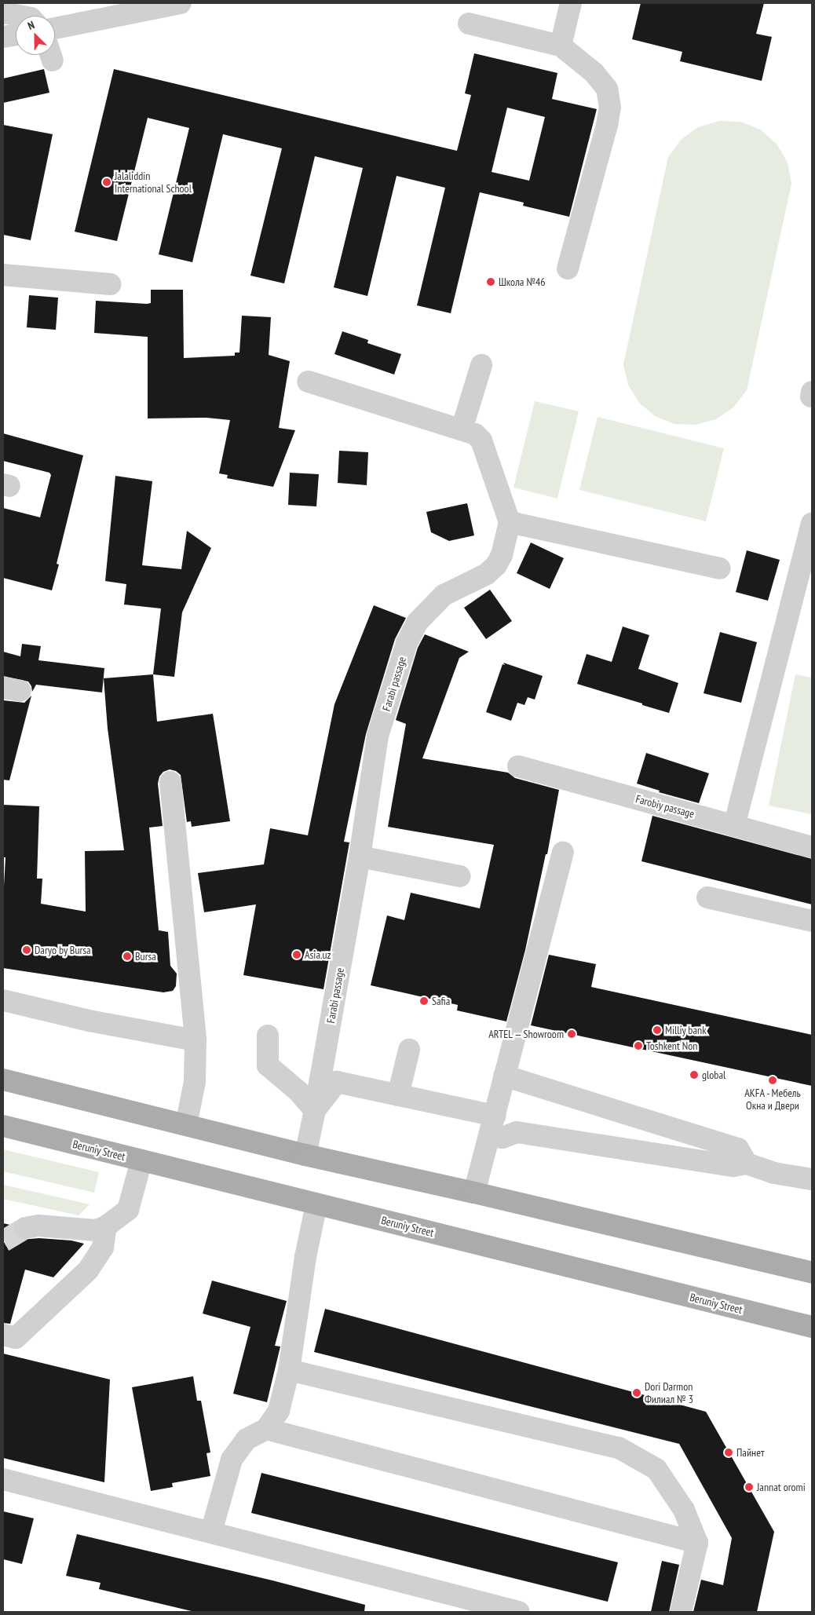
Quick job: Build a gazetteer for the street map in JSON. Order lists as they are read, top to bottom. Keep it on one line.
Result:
{"streets":{"main road":["Beruniy Street"],"street":["Farabi passage","Farobiy passage"]},"places":["Jalaliddin International School","Школа №46","Daryo by Bursa","Asia.uz","Bursa","Safia","Milliy bank","ARTEL — Showroom","Toshkent Non","global","AKFA - Мебель Окна и Двери","Dori Darmon Филиал № 3","Пайнет","Jannat oromi"],"north":"top left"}
